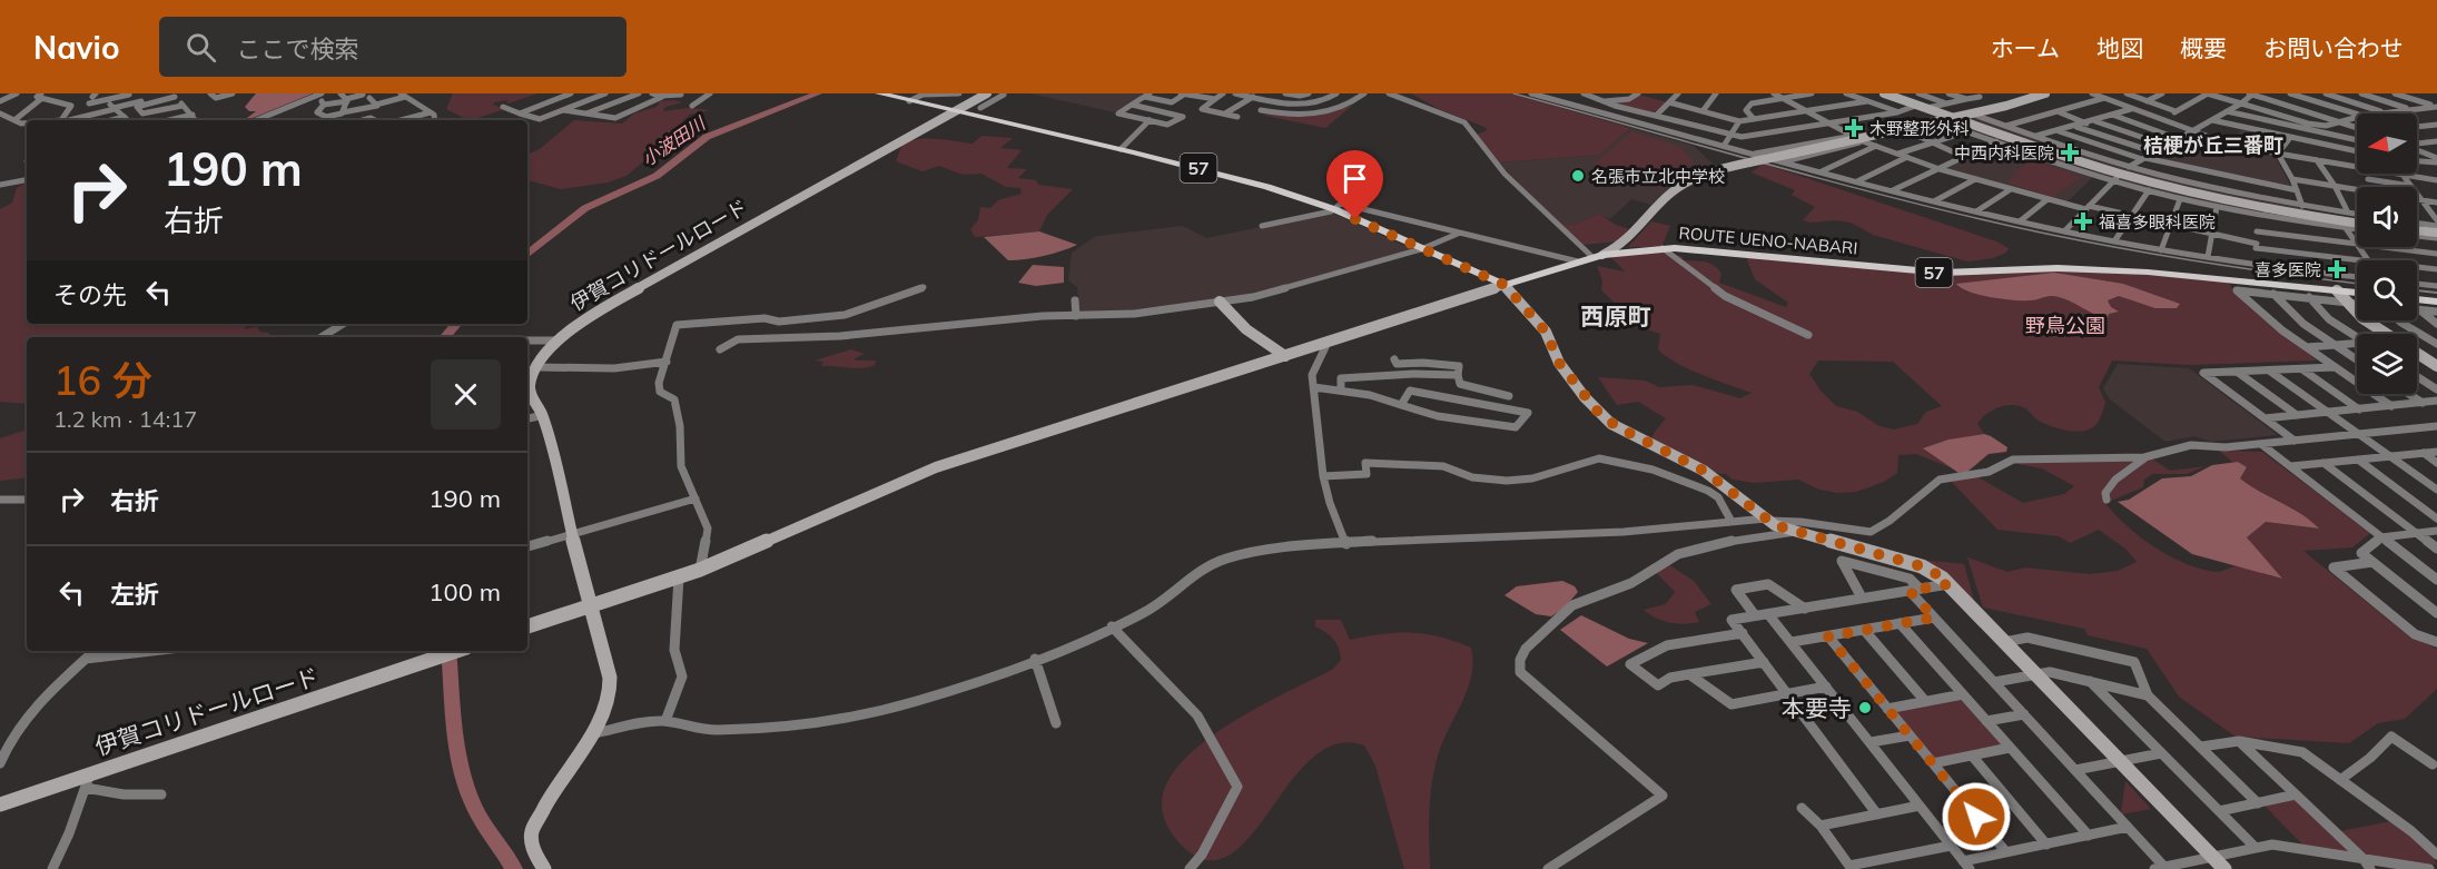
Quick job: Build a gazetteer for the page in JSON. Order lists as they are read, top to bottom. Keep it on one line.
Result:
{"streets":{"main road":["57","ROUTE UENO-NABARI"],"street":["伊賀コリドールロード"]},"crossings":[["57","ROUTE UENO-NABARI"],["57","伊賀コリドールロード"]],"districts":["桔梗が丘三番町","西原町"],"water":["小波田川"],"parks":["野鳥公園"],"places":{"health":["木野整形外科","中西内科医院","福喜多眼科医院","喜多医院"],"other":["名張市立北中学校","本要寺"]},"north":"left","page":{"header":"Navio","search":"ここで検索","nav":["ホーム","地図","概要","お問い合わせ"],"turn":["190 m","右折"],"then":"その先","heading":["16 分","1.2 km · 14:17"],"list":[{"name":"右折","value":"190 m"},{"name":"左折","value":"100 m"}]}}
